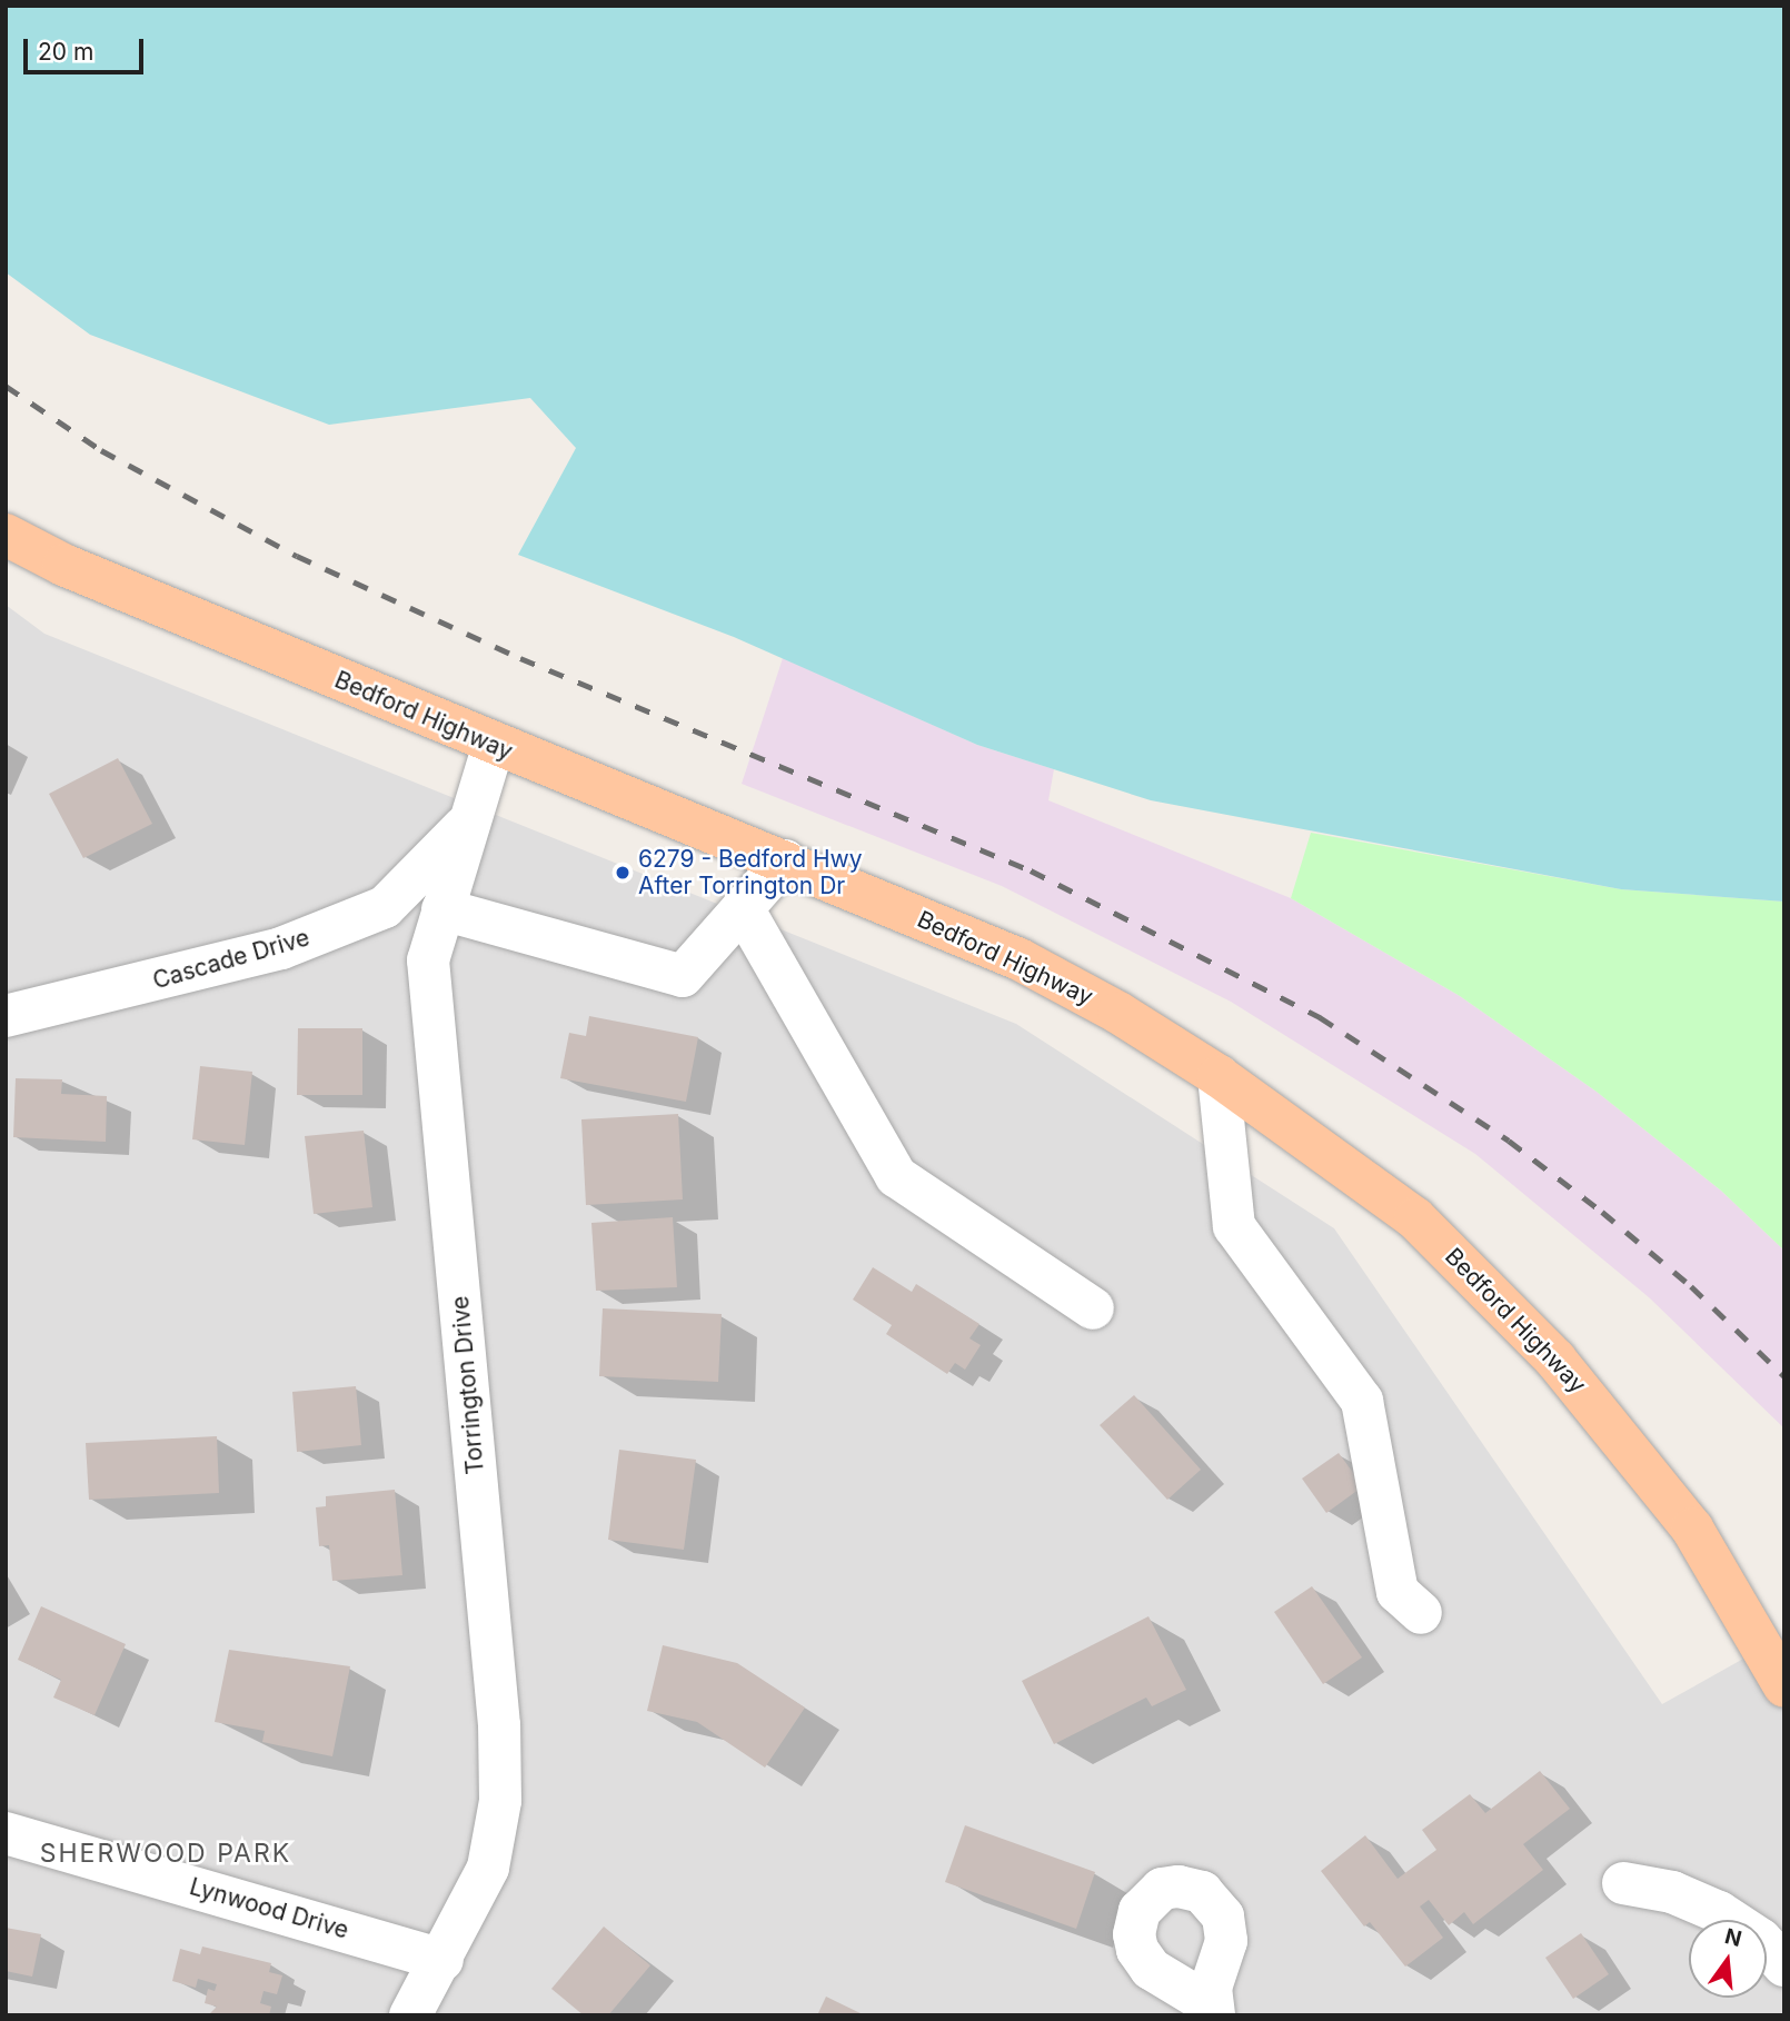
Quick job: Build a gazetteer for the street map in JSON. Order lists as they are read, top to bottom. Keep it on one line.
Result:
{"streets":{"main road":["Bedford Highway"],"street":["Cascade Drive","Torrington Drive","Lynwood Drive"]},"crossings":[["Bedford Highway","Torrington Drive"],["Cascade Drive","Torrington Drive"],["Torrington Drive","Lynwood Drive"]],"districts":["SHERWOOD PARK"],"places":["6279 - Bedford Hwy After Torrington Dr"],"scale_bar":"20 m","north":"top"}
